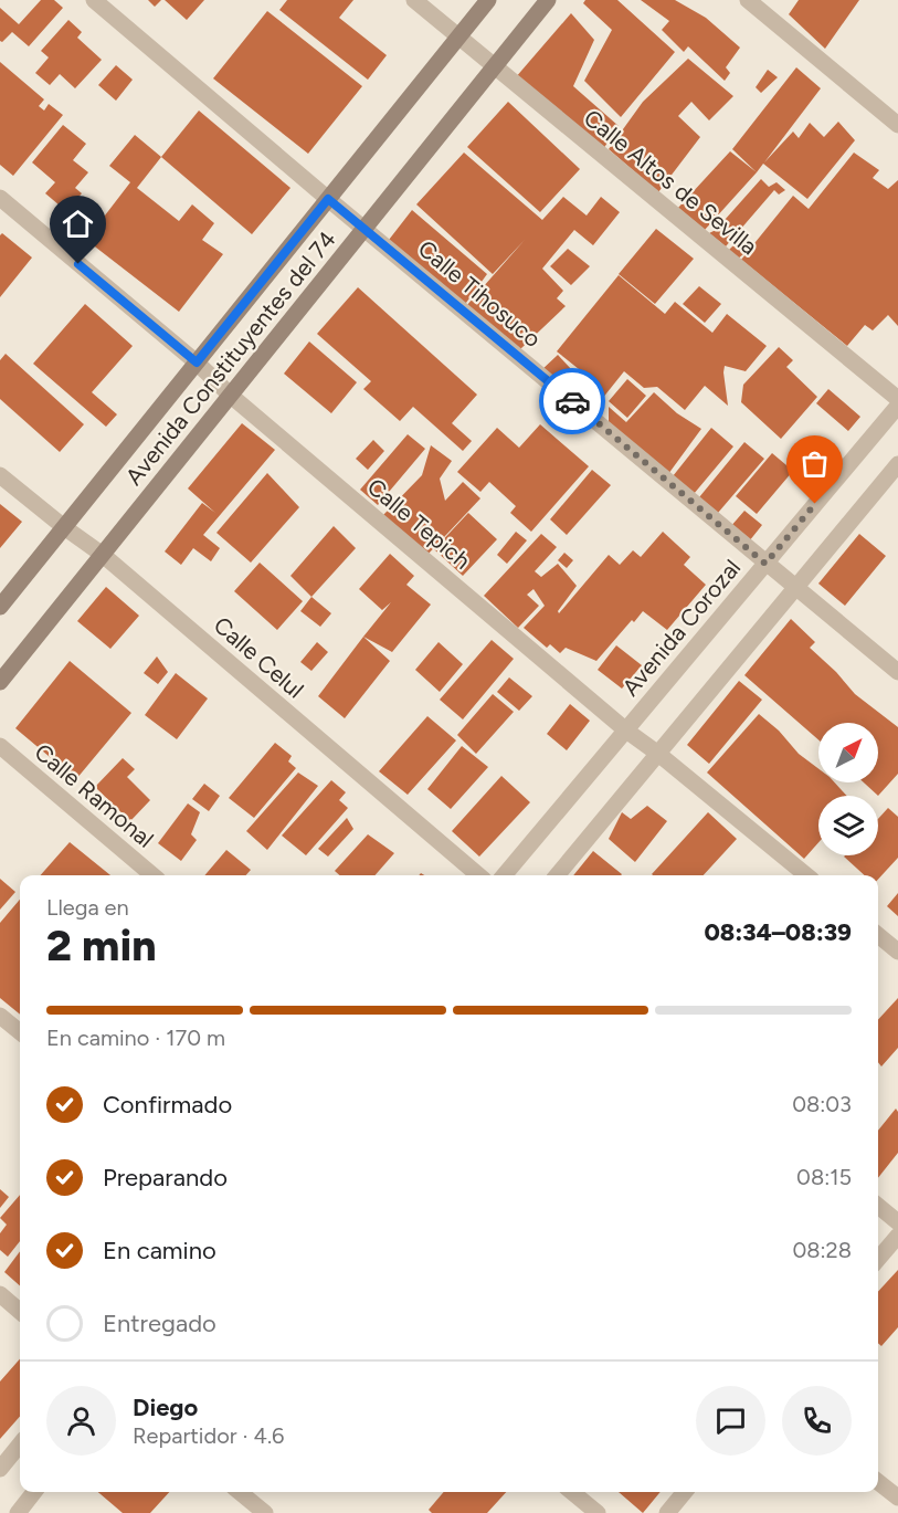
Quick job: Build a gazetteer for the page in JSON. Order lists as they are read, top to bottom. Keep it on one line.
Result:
{"streets":{"main road":["Avenida Constituyentes del 74"],"street":["Calle Altos de Sevilla","Calle Tihosuco","Calle Tepich","Avenida Corozal","Calle Celul","Calle Ramonal"]},"crossings":[["Calle Altos de Sevilla","Avenida Constituyentes del 74"],["Calle Tihosuco","Avenida Constituyentes del 74"],["Calle Tihosuco","Avenida Corozal"],["Avenida Constituyentes del 74","Calle Tepich"],["Avenida Constituyentes del 74","Calle Celul"],["Calle Tepich","Avenida Corozal"]],"north":"top right","page":{"heading":["2 min","Llega en","08:34–08:39"],"panel":["Diego","Repartidor · 4.6"],"bar":"En camino · 170 m","list":[["Confirmado","08:03"],["Preparando","08:15"],["En camino","08:28"],"Entregado"]}}
